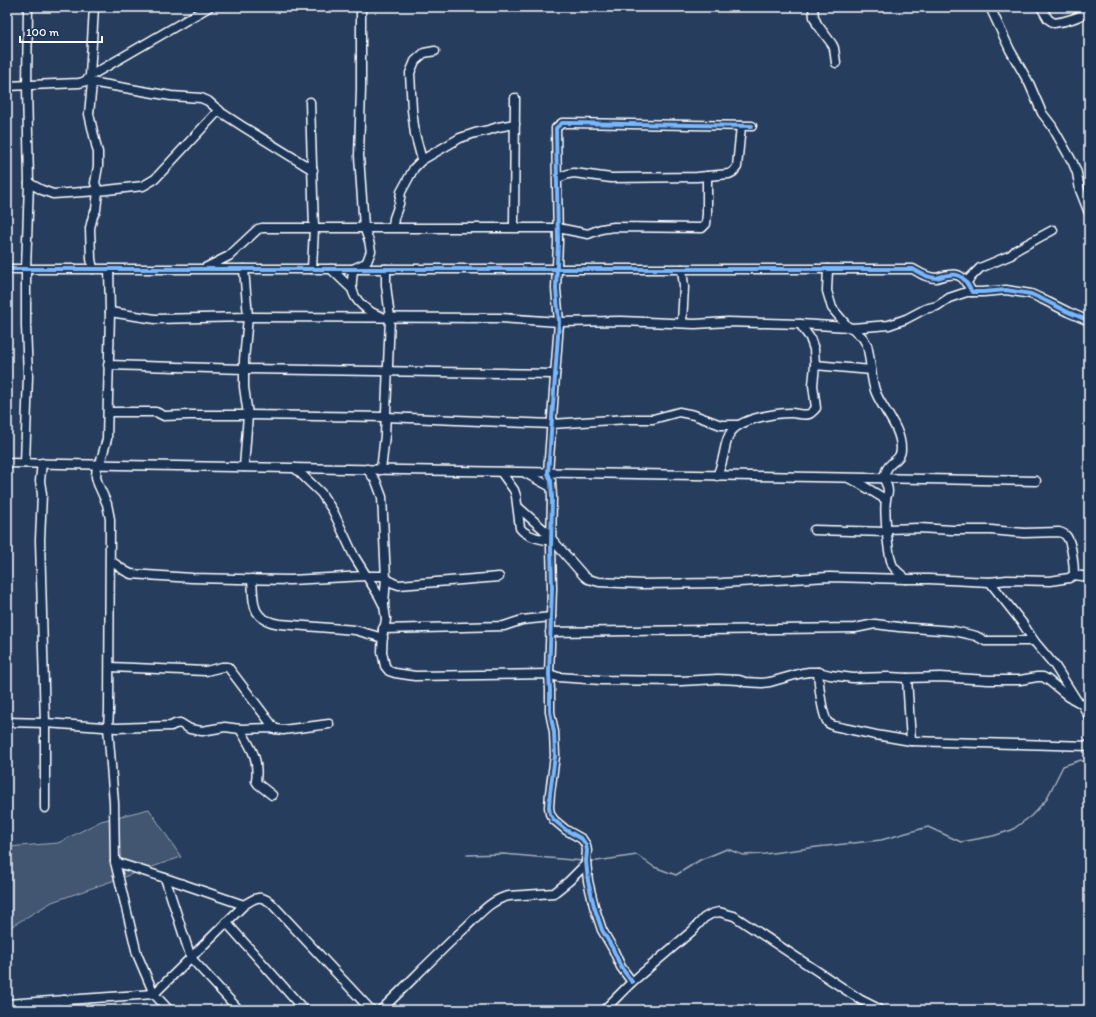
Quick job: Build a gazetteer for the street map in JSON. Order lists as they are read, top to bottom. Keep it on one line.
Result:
{"scale_bar":"100 m"}
